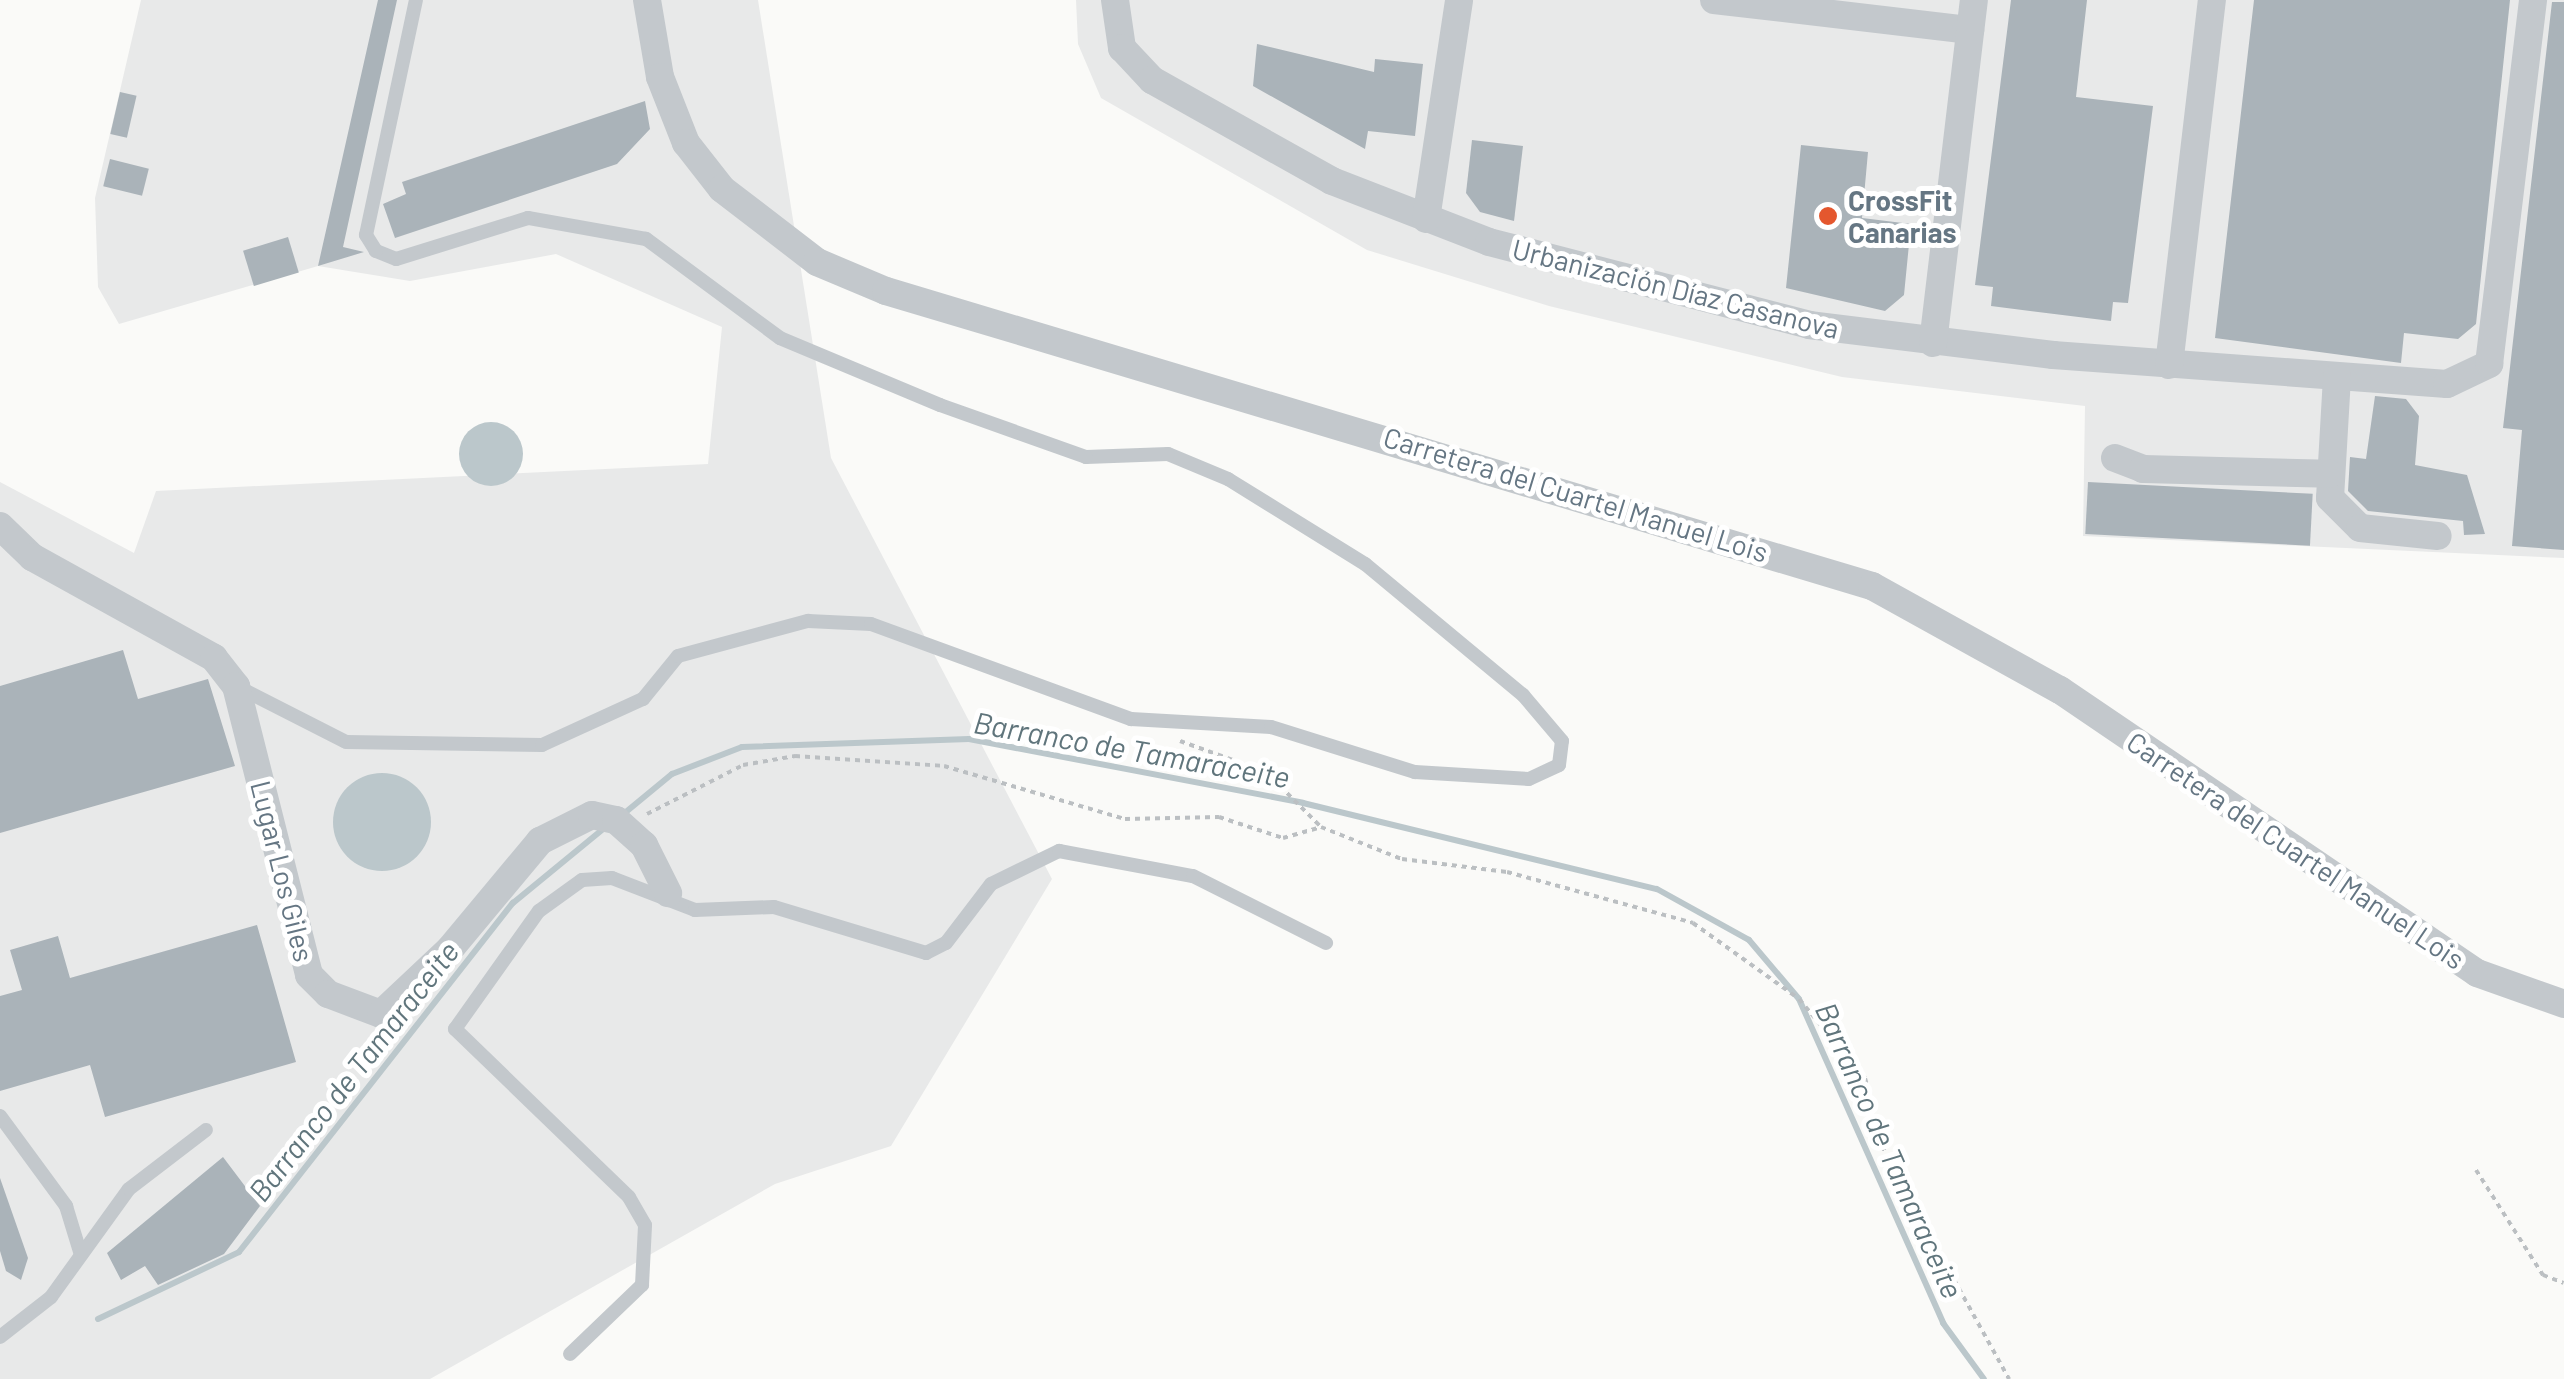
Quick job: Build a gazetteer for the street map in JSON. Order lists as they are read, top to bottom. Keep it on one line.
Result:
{"streets":{"street":["Urbanización Díaz Casanova","Carretera del Cuartel Manuel Lois","Lugar Los Giles"]},"water":["Barranco de Tamaraceite"],"places":["CrossFit Canarias"]}
